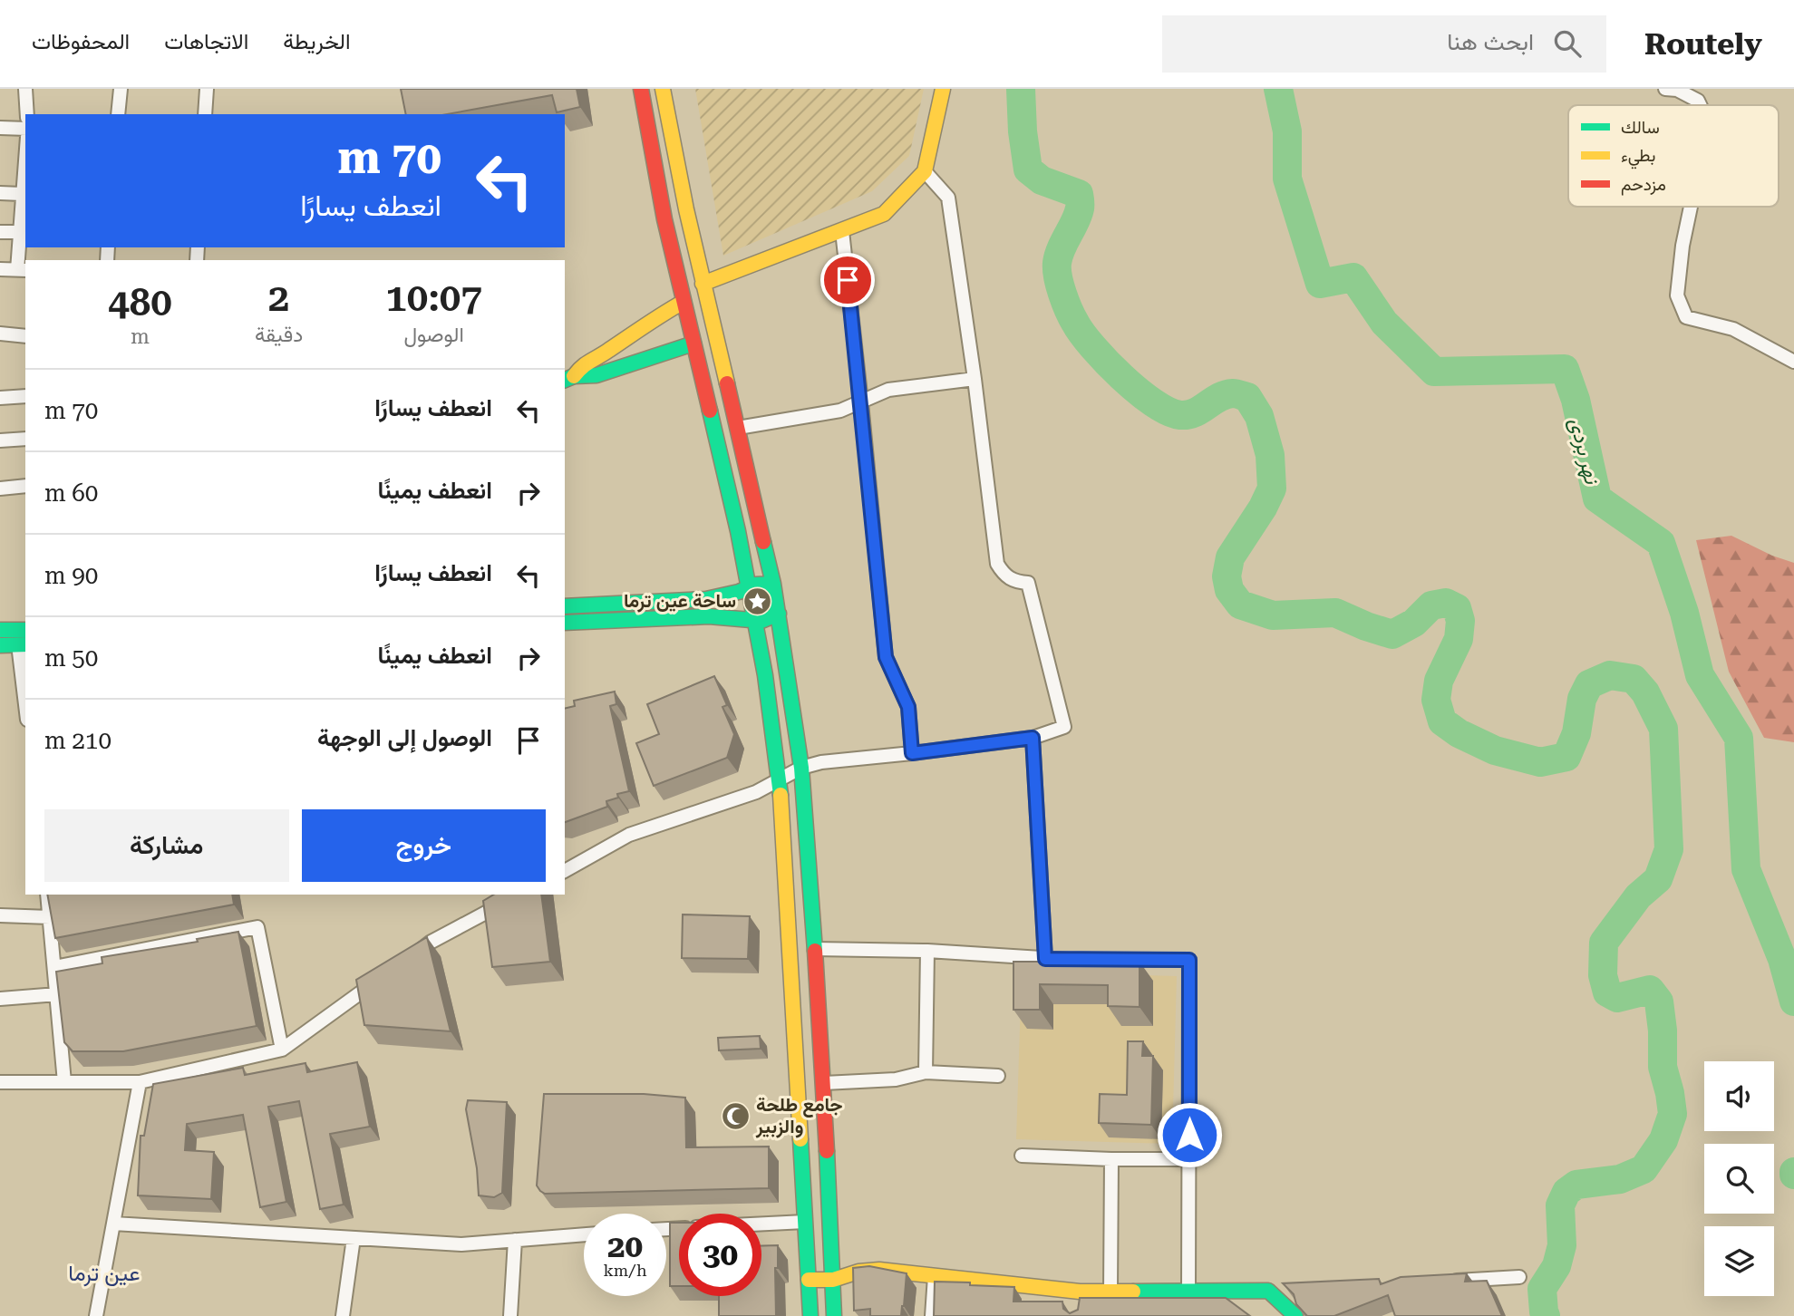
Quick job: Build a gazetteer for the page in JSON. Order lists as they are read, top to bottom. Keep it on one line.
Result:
{"districts":["عين ترما"],"water":["نهر بردى"],"places":{"place":["ساحة عين ترما"],"mosque":["جامع طلحة والزبير"]},"legend":["سالك","بطيء","مزدحم"],"page":{"header":"Routely","search":"ابحث هنا","nav":["الخريطة","الاتجاهات","المحفوظات"],"turn":["70 m","انعطف يسارًا"],"eta":["10:07","الوصول","2","دقيقة","480","m"],"list":[{"name":"انعطف يسارًا","value":"70 m"},{"name":"انعطف يمينًا","value":"60 m"},{"name":"انعطف يسارًا","value":"90 m"},{"name":"انعطف يمينًا","value":"50 m"},{"name":"الوصول إلى الوجهة","value":"210 m"}],"buttons":["خروج","مشاركة"],"speed":"20 km/h","limit":"30"}}
